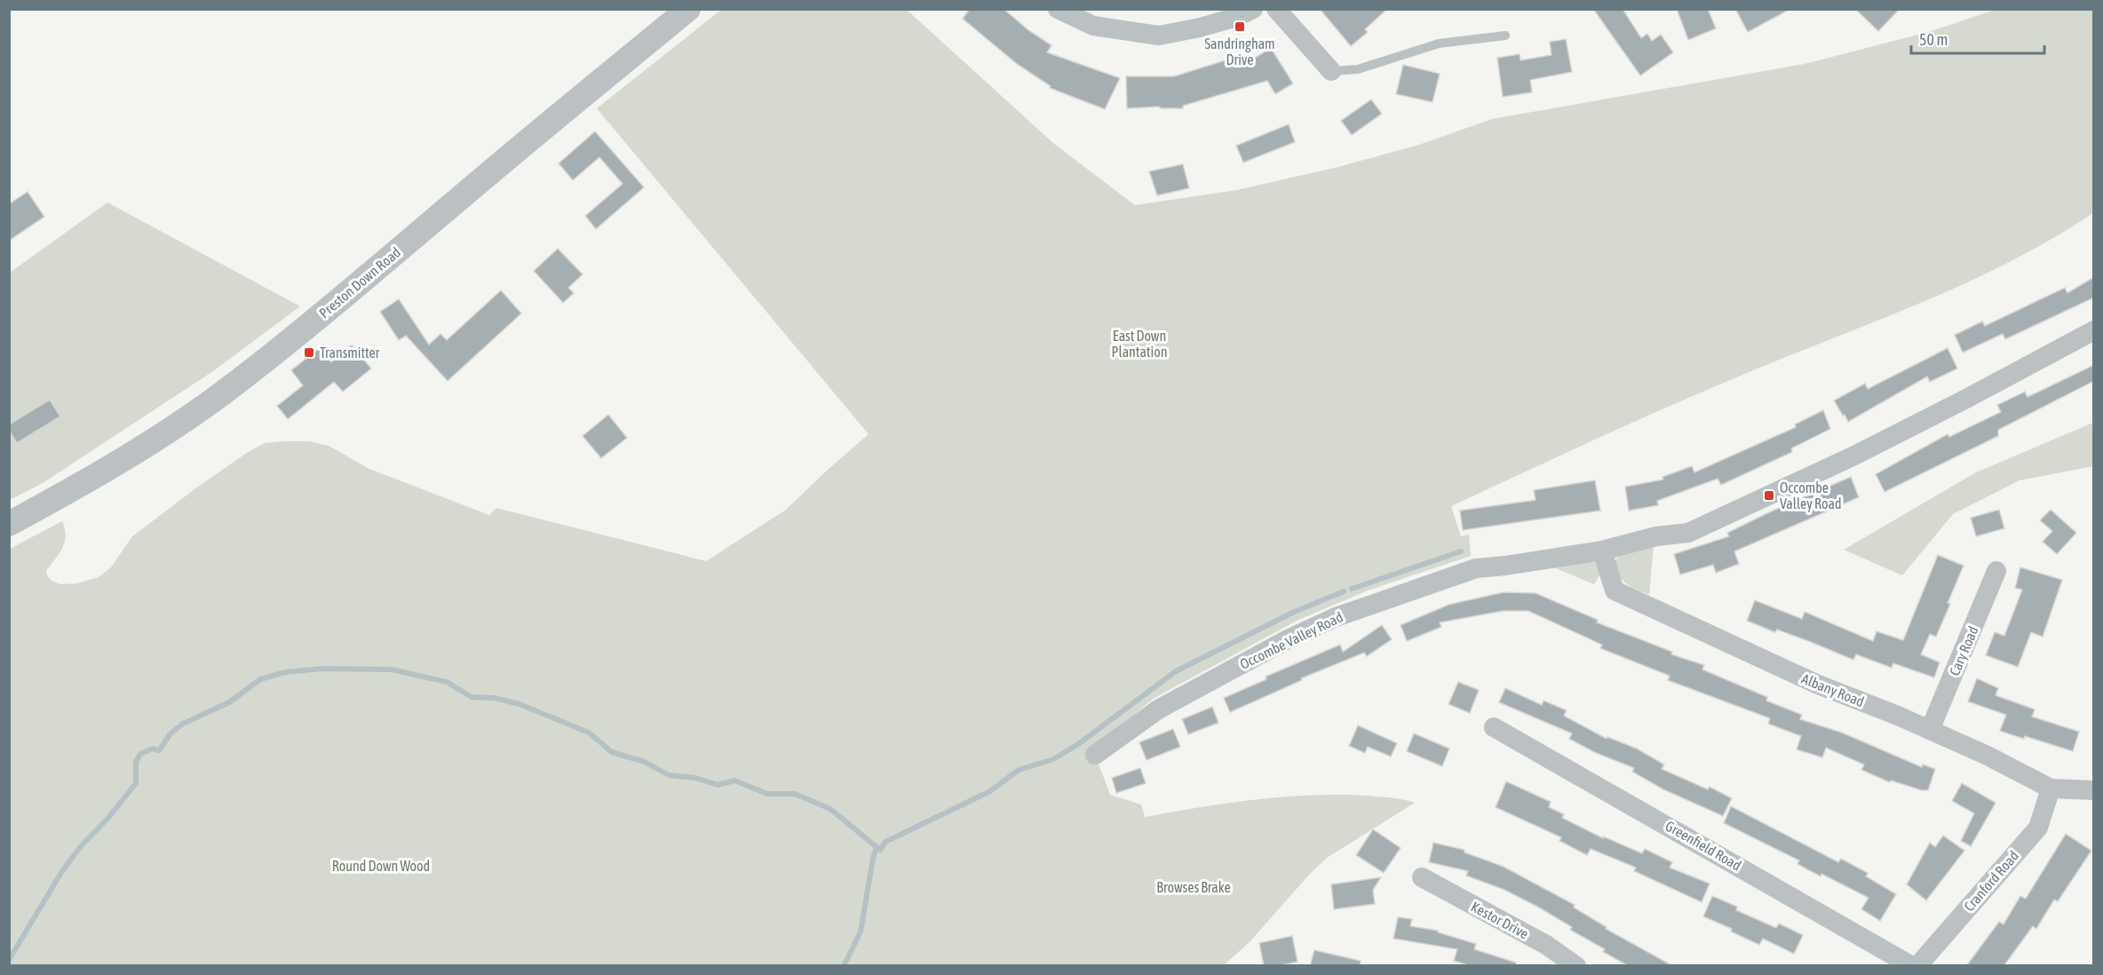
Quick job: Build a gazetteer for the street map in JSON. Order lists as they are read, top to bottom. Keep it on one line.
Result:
{"streets":{"street":["Preston Down Road","Occombe Valley Road","Cary Road","Albany Road","Greenfield Road","Cranford Road","Kestor Drive"]},"crossings":[["Occombe Valley Road","Albany Road"],["Cary Road","Albany Road"],["Albany Road","Cranford Road"]],"parks":["East Down Plantation","Round Down Wood","Browses Brake"],"places":{"transit":["Sandringham Drive","Transmitter","Occombe Valley Road"]},"scale_bar":"50 m"}
